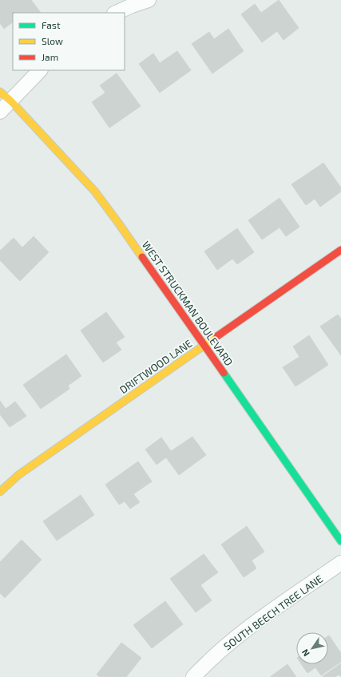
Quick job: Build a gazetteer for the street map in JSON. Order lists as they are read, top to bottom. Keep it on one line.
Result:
{"streets":{"street":["WEST STRUCKMAN BOULEVARD","DRIFTWOOD LANE","SOUTH BEECH TREE LANE"]},"crossings":[["WEST STRUCKMAN BOULEVARD","DRIFTWOOD LANE"]],"legend":["Fast","Slow","Jam"],"north":"bottom left"}
